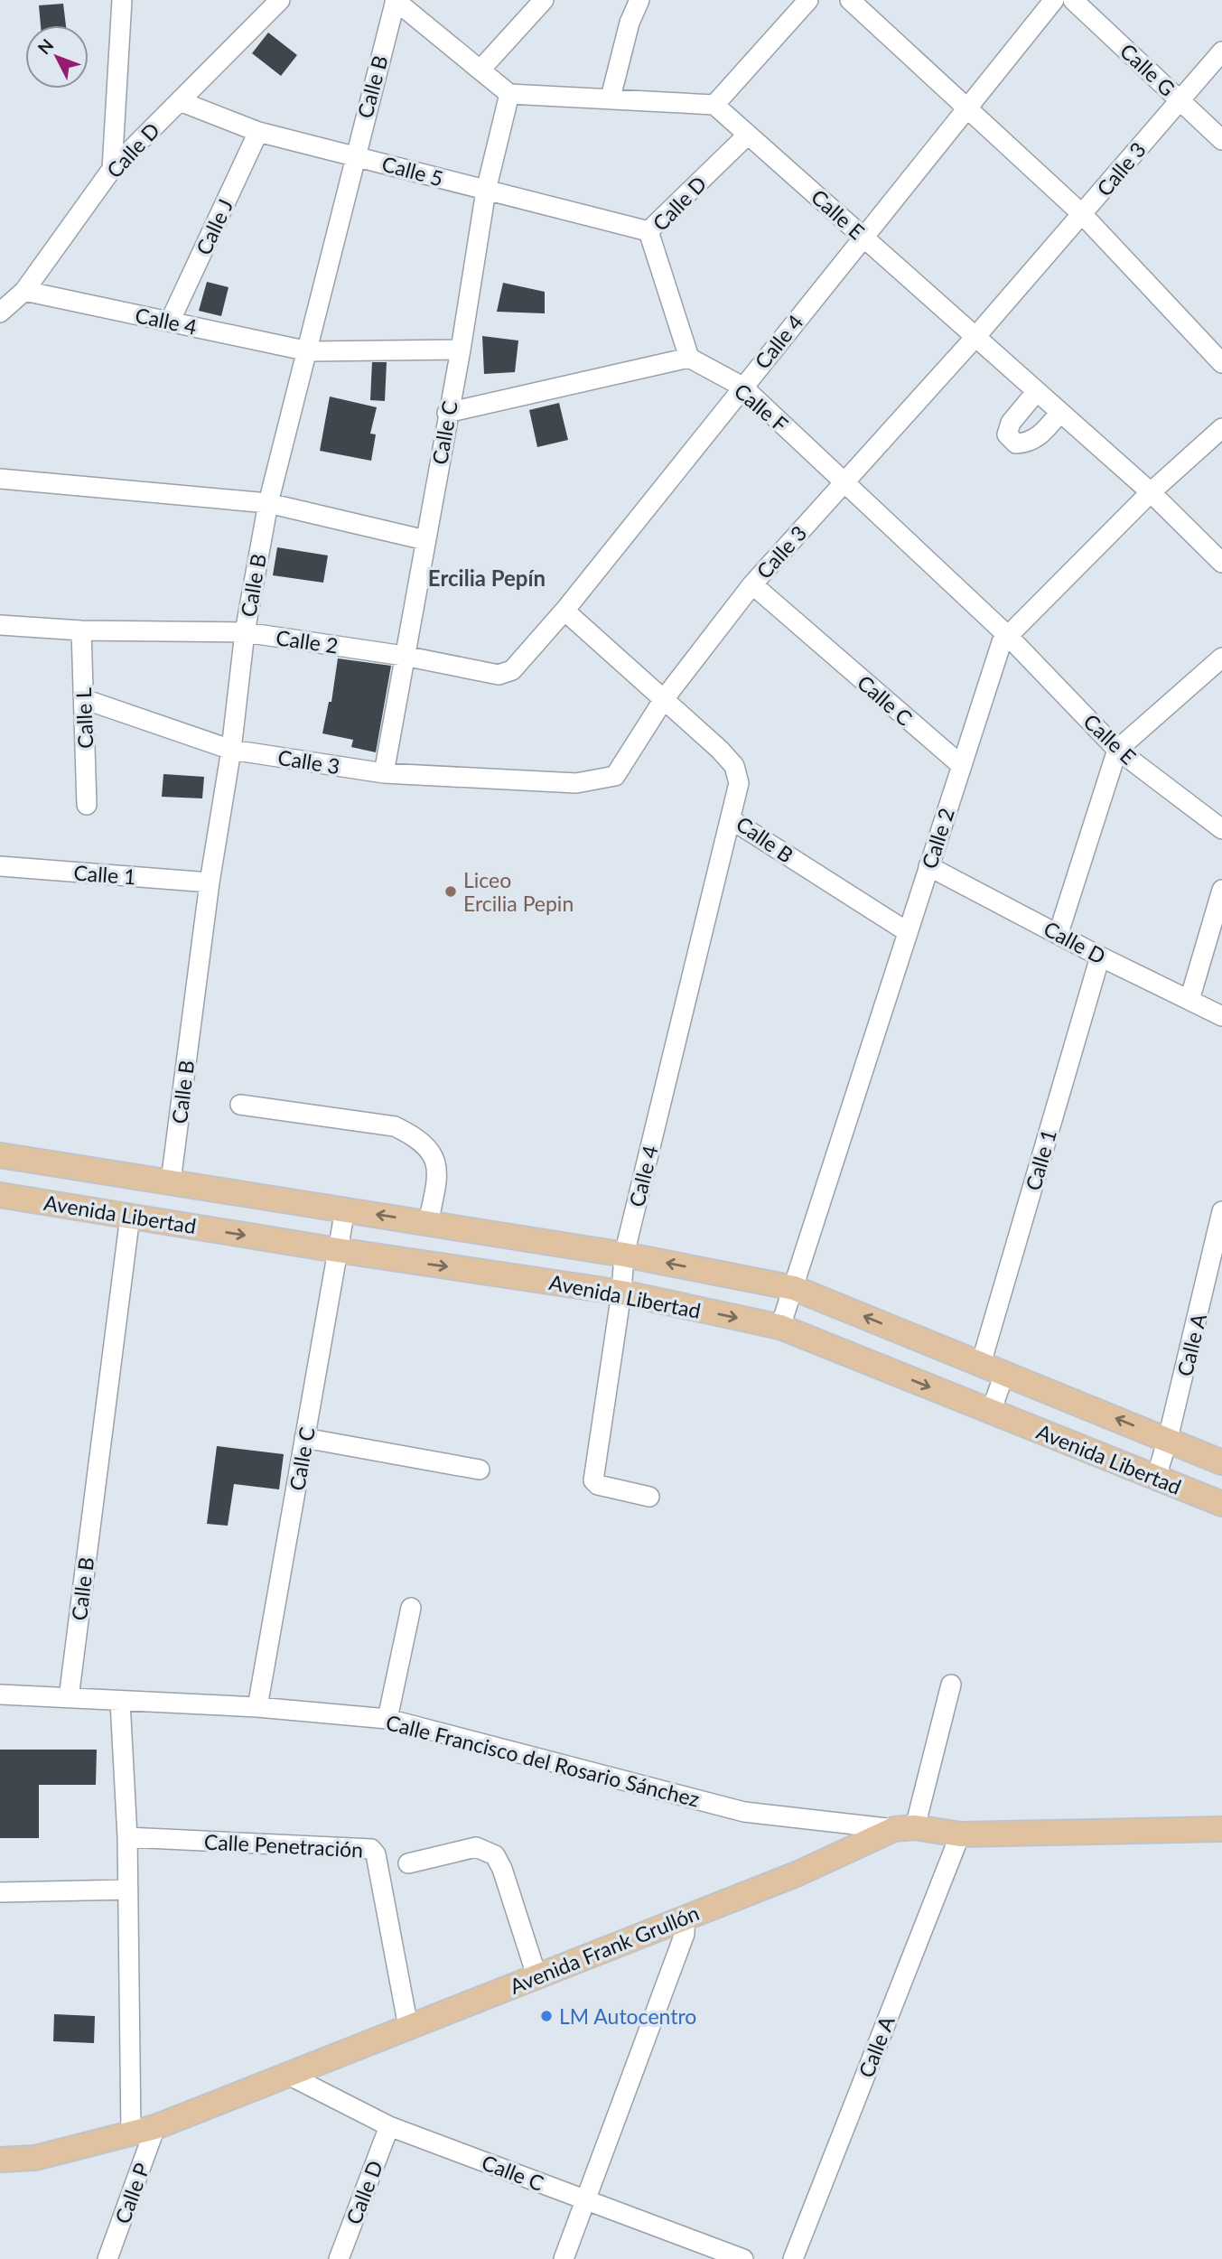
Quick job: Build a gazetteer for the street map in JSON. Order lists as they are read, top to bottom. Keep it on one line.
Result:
{"streets":{"main road":["Avenida Libertad","Avenida Frank Grullón"],"street":["Calle G","Calle B","Calle D","Calle 3","Calle 5","Calle E","Calle J","Calle 4","Calle F","Calle C","Calle 2","Calle L","Calle 1","Calle A","Calle Francisco del Rosario Sánchez","Calle Penetración","Calle P"]},"crossings":[["Calle G","Calle 3"],["Calle B","Calle 3"],["Calle B","Calle 5"],["Calle B","Calle 4"],["Calle B","Calle 2"],["Calle B","Calle 1"],["Calle B","Avenida Libertad"],["Calle B","Calle Francisco del Rosario Sánchez"],["Calle D","Calle 5"],["Calle D","Calle E"],["Calle D","Calle 4"],["Calle D","Calle F"],["Calle D","Calle C"],["Calle D","Calle 2"],["Calle D","Calle 1"],["Calle 3","Calle E"],["Calle 3","Calle F"],["Calle 3","Calle C"],["Calle 3","Calle L"],["Calle 5","Calle J"],["Calle 5","Calle C"],["Calle E","Calle 4"],["Calle E","Calle F"],["Calle E","Calle 2"],["Calle J","Calle 4"],["Calle 4","Calle F"],["Calle 4","Calle C"],["Calle 4","Calle 2"],["Calle 4","Avenida Libertad"],["Calle F","Calle 2"],["Calle C","Calle 2"],["Calle C","Avenida Libertad"],["Calle C","Calle Francisco del Rosario Sánchez"],["Calle C","Avenida Frank Grullón"],["Calle 2","Calle L"],["Calle 2","Avenida Libertad"],["Calle 1","Avenida Libertad"],["Avenida Libertad","Calle A"],["Calle Francisco del Rosario Sánchez","Avenida Frank Grullón"],["Calle Penetración","Avenida Frank Grullón"],["Avenida Frank Grullón","Calle P"]],"districts":["Ercilia Pepín"],"places":["Liceo Ercilia Pepin","LM Autocentro"],"north":"top left"}
